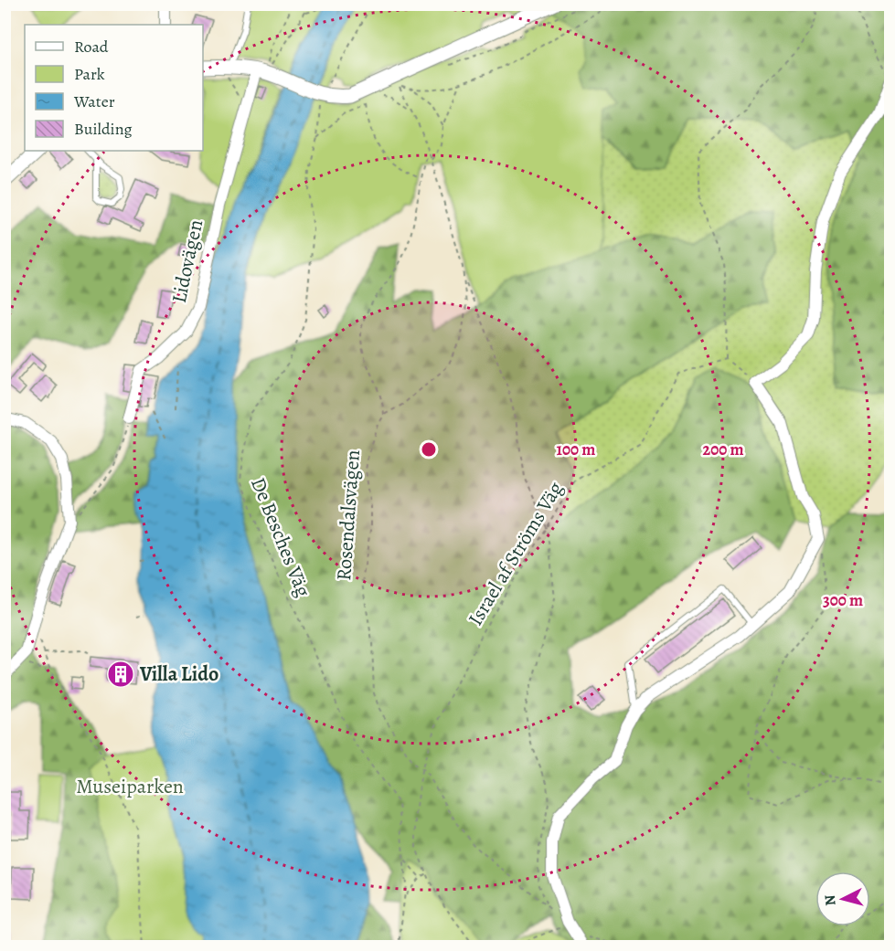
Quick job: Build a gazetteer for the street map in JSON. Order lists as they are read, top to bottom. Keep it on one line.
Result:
{"streets":{"street":["Lidovägen"],"path":["Rosendalsvägen","De Besches Väg","Israel af Ströms Väg"]},"crossings":[["Rosendalsvägen","Israel af Ströms Väg"]],"parks":["Museiparken"],"places":{"building":["Villa Lido"]},"legend":["Road","Park","Water","Building"],"north":"left","rings":["100 m","200 m","300 m"]}
